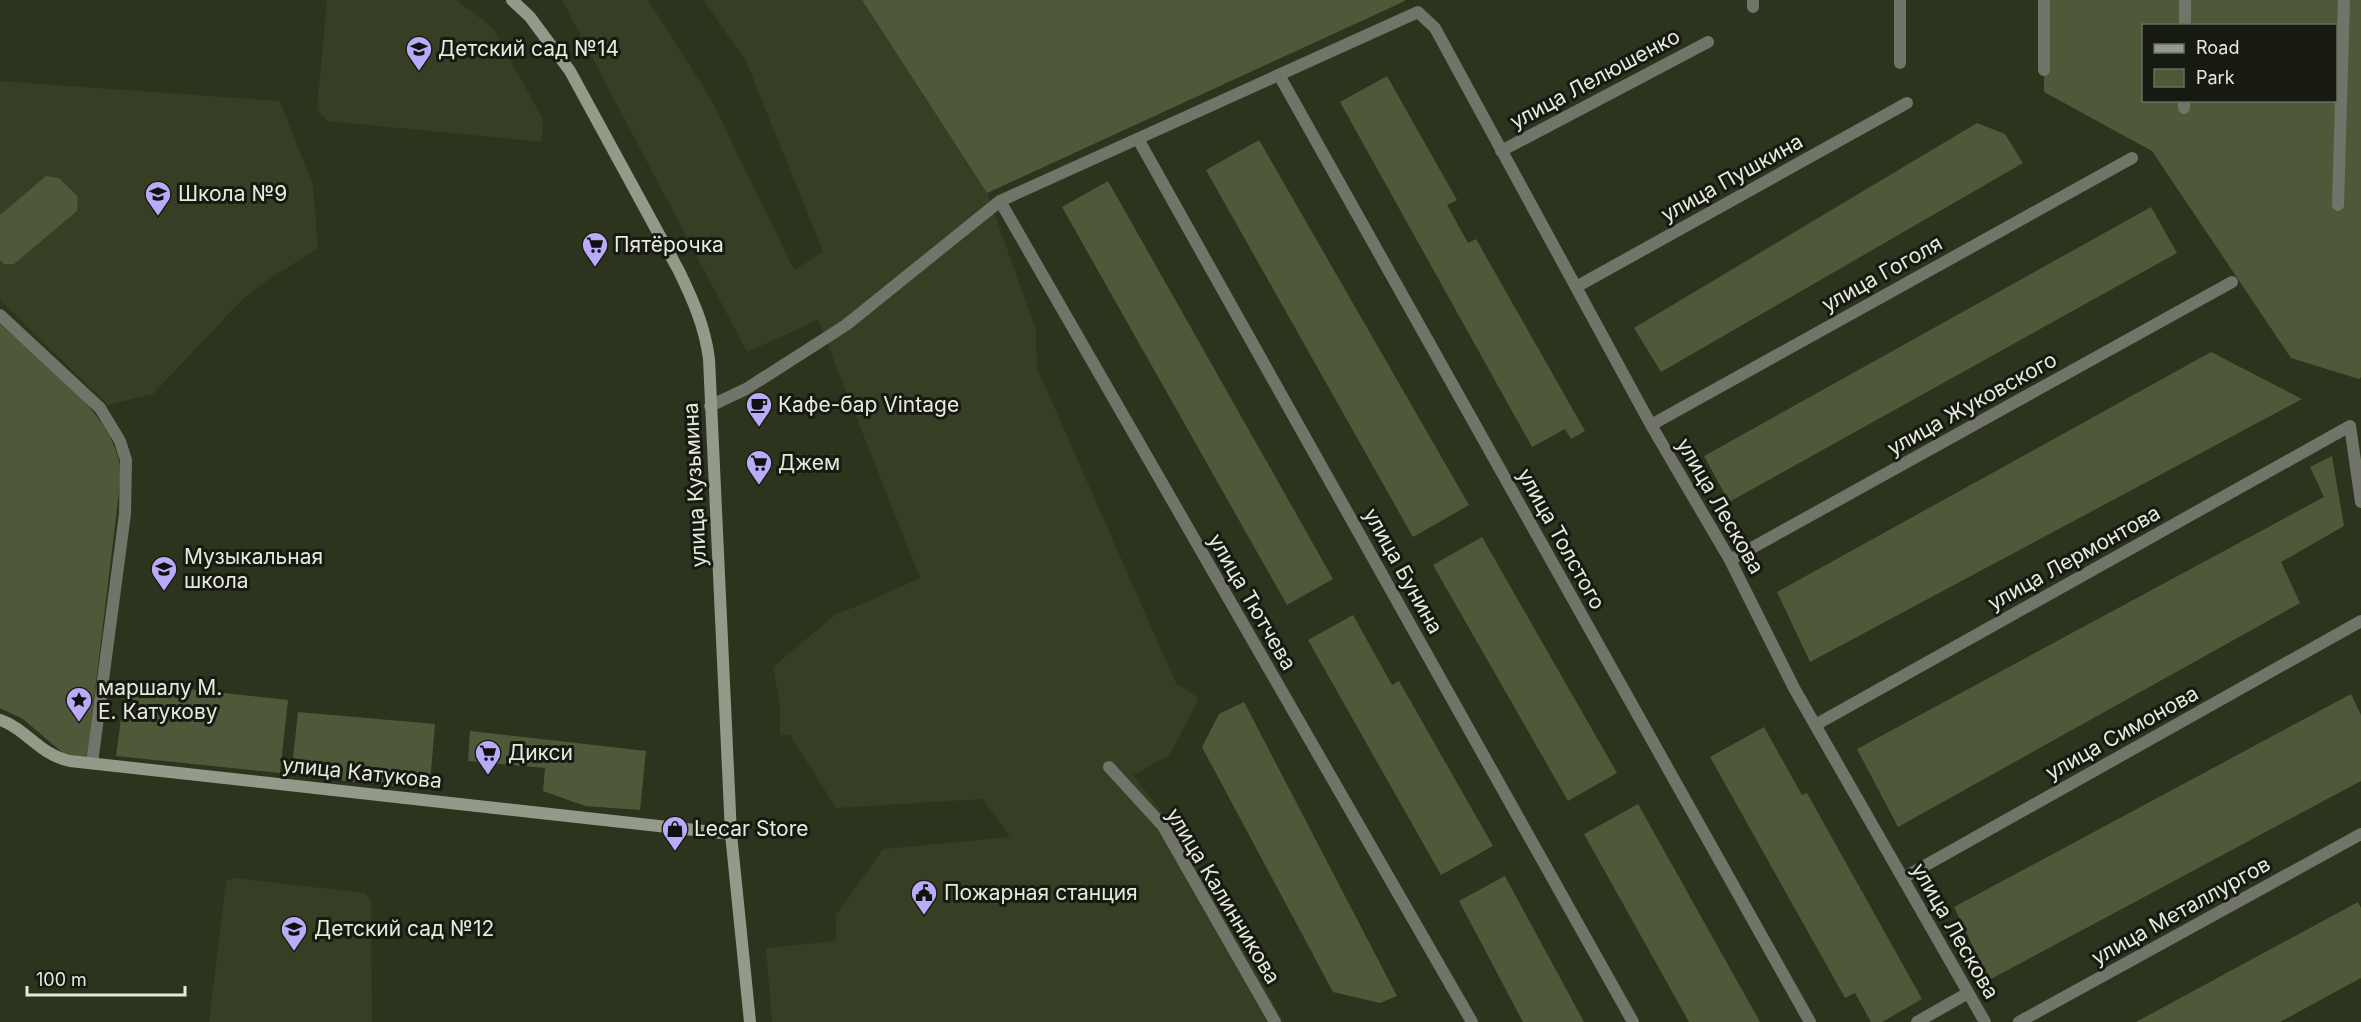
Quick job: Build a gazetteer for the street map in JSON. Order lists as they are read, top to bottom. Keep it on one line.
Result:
{"streets":{"main road":["улица Кузьмина","улица Катукова"],"street":["улица Лелюшенко","улица Пушкина","улица Гоголя","улица Жуковского","улица Лескова","улица Толстого","улица Лермонтова","улица Бунина","улица Тютчева","улица Симонова","улица Калинникова","улица Металлургов"]},"crossings":[["улица Лелюшенко","улица Лескова"],["улица Пушкина","улица Лескова"],["улица Гоголя","улица Лескова"],["улица Жуковского","улица Лескова"],["улица Кузьмина","улица Катукова"],["улица Лескова","улица Лермонтова"],["улица Лескова","улица Симонова"]],"places":{"school or university":["Детский сад №14","Школа №9","Музыкальная школа","Детский сад №12"],"supermarket":["Пятёрочка","Джем","Дикси"],"cafe":["Кафе-бар Vintage"],"place":["маршалу М. Е. Катукову"],"shop":["Lecar Store"],"public building":["Пожарная станция"]},"legend":["Road","Park"],"scale_bar":"100 m"}
